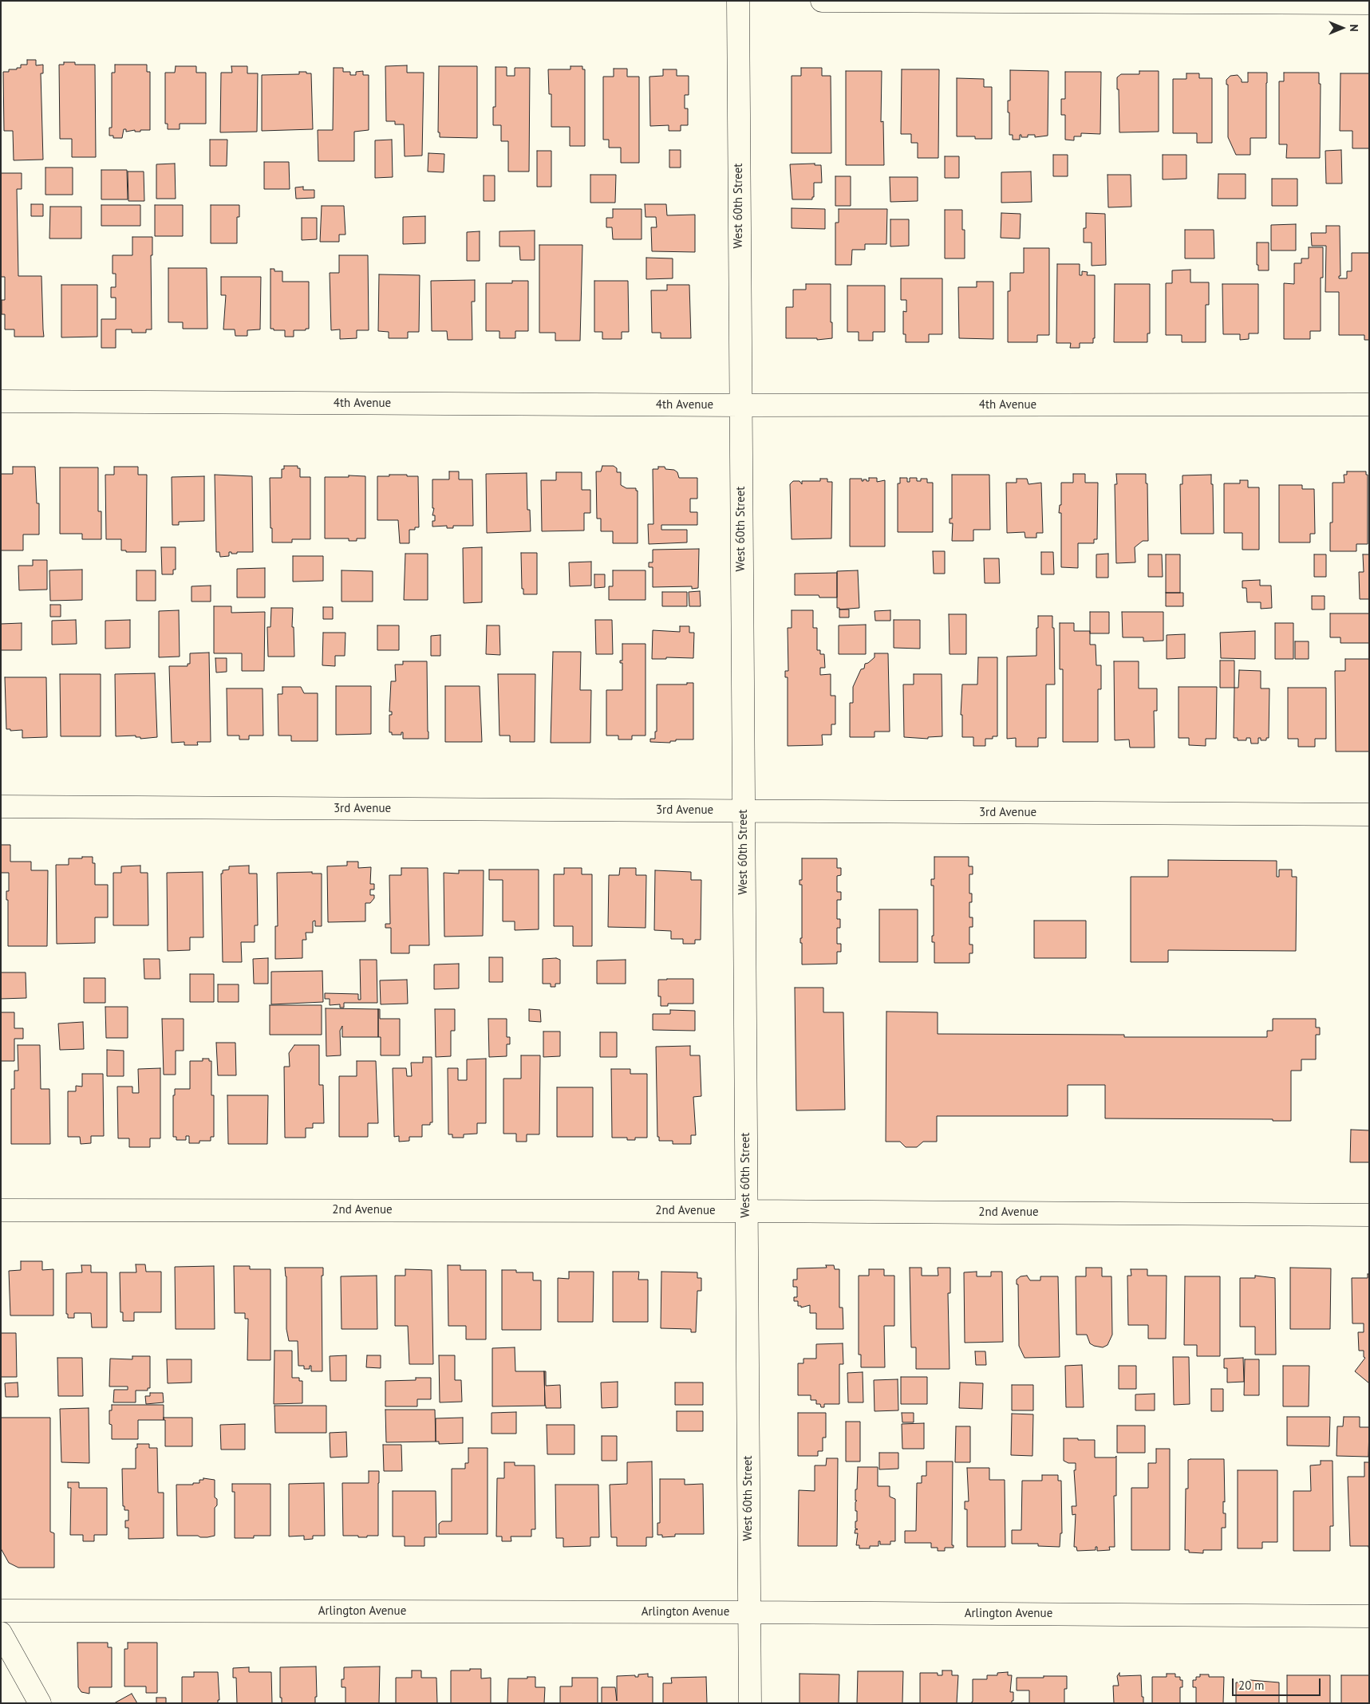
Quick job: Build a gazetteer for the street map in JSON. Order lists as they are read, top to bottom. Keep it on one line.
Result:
{"streets":{"street":["West 60th Street","4th Avenue","3rd Avenue","2nd Avenue","Arlington Avenue"]},"crossings":[["West 60th Street","4th Avenue"],["West 60th Street","3rd Avenue"],["West 60th Street","2nd Avenue"],["West 60th Street","Arlington Avenue"]],"scale_bar":"20 m","north":"right"}
